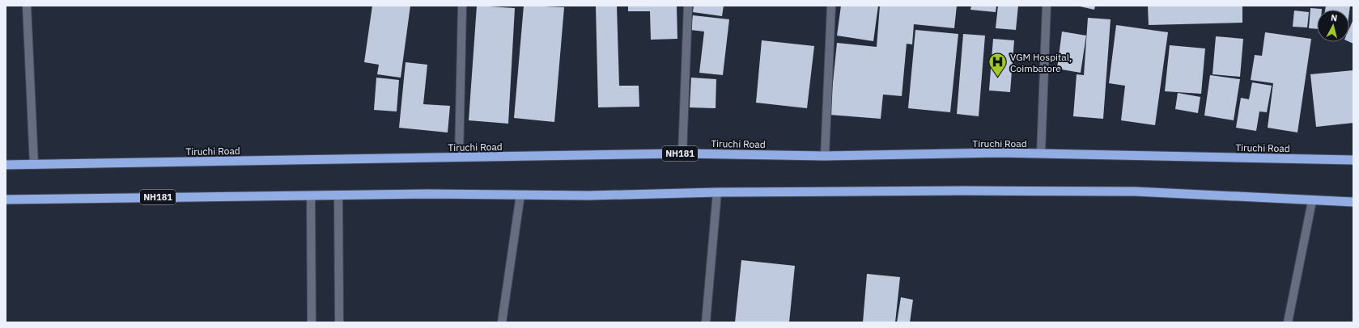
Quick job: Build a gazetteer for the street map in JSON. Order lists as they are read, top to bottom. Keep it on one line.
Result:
{"streets":{"highway":["Tiruchi Road","NH181"]},"places":{"hospital":["VGM Hospital, Coimbatore"]},"north":"top"}
